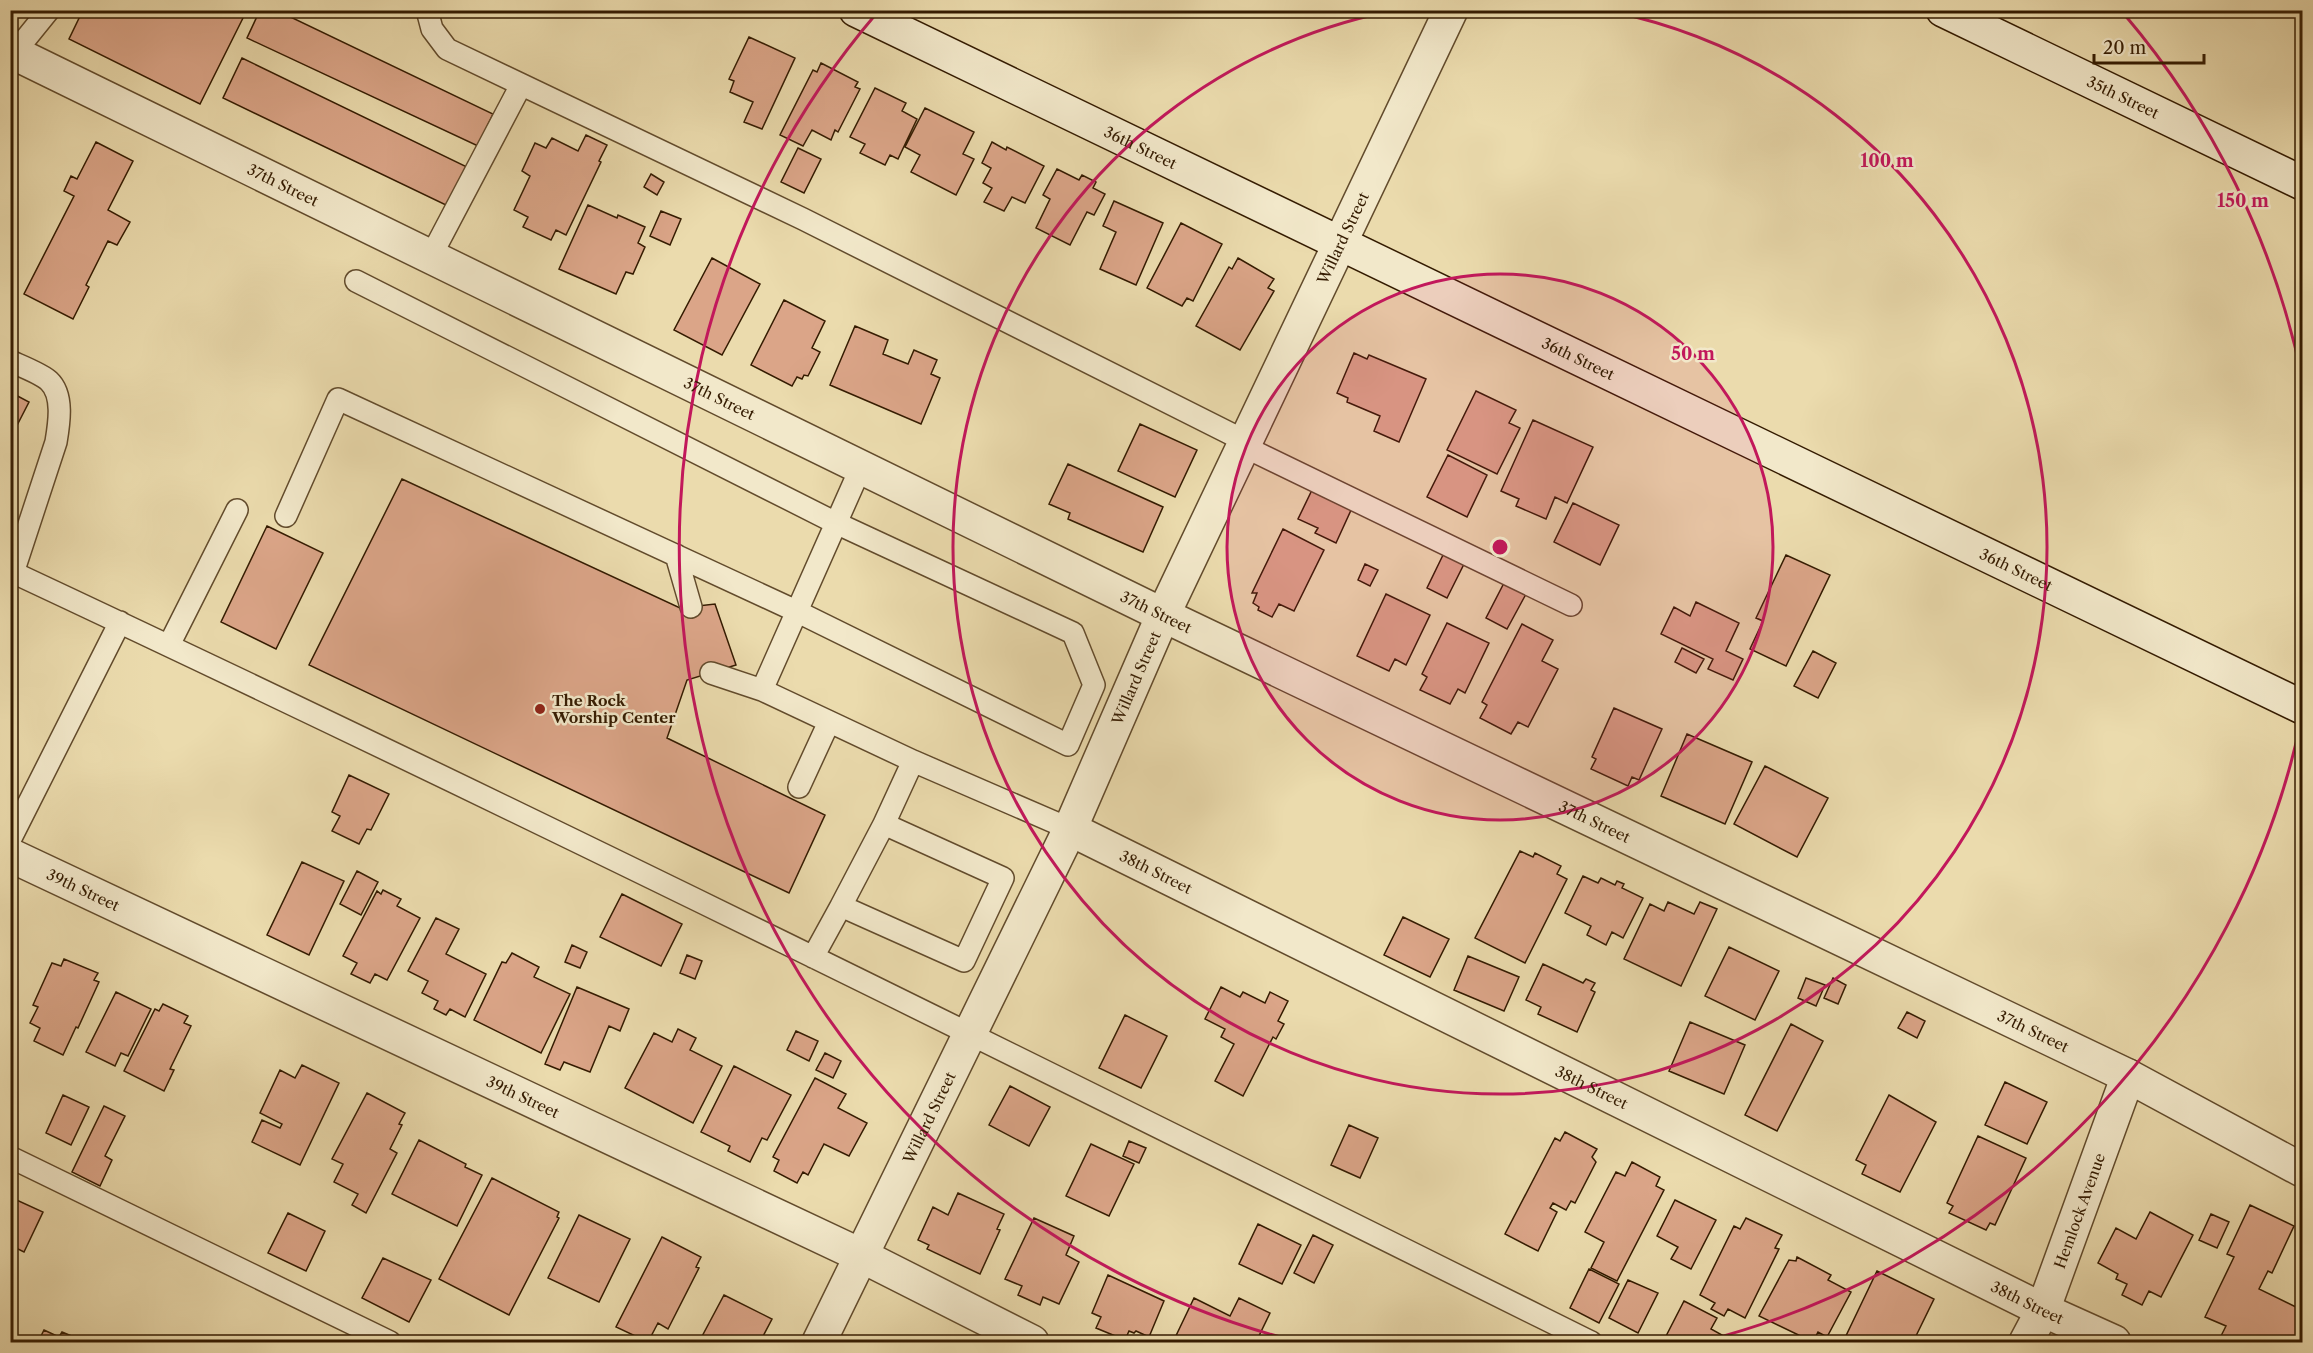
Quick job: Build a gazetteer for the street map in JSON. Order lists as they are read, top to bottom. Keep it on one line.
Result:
{"streets":{"street":["35th Street","36th Street","37th Street","Willard Street","38th Street","39th Street","Hemlock Avenue"]},"crossings":[["36th Street","Willard Street"],["37th Street","Willard Street"],["37th Street","Hemlock Avenue"],["Willard Street","38th Street"],["Willard Street","39th Street"],["38th Street","Hemlock Avenue"]],"places":["The Rock Worship Center"],"scale_bar":"20 m","rings":["100 m","150 m","50 m"]}
